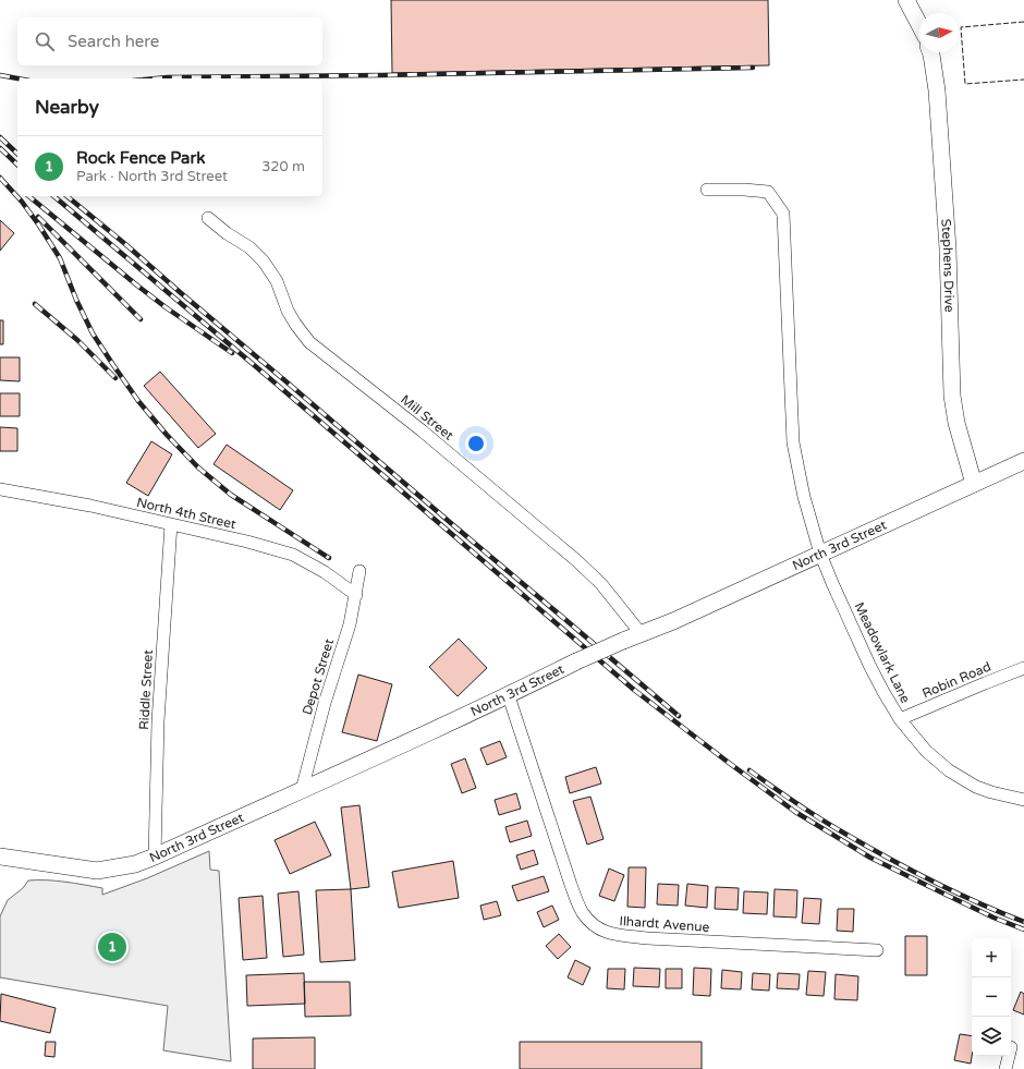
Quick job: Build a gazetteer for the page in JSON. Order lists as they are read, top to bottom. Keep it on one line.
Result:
{"streets":{"main road":["Stephens Drive","North 3rd Street"],"street":["Mill Street","North 4th Street","Meadowlark Lane","Depot Street","Robin Road","Riddle Street","Ilhardt Avenue"]},"crossings":[["Stephens Drive","North 3rd Street"],["Mill Street","North 3rd Street"],["North 4th Street","Depot Street"],["North 4th Street","Riddle Street"],["North 3rd Street","Meadowlark Lane"],["North 3rd Street","Depot Street"],["North 3rd Street","Riddle Street"],["North 3rd Street","Ilhardt Avenue"],["Meadowlark Lane","Robin Road"]],"north":"right","page":{"search":"Search here","heading":"Nearby","list":[{"mark":"1","name":"Rock Fence Park","note":"Park · North 3rd Street","value":"320 m"}],"pins":"1","map_buttons":["+","−"]}}
